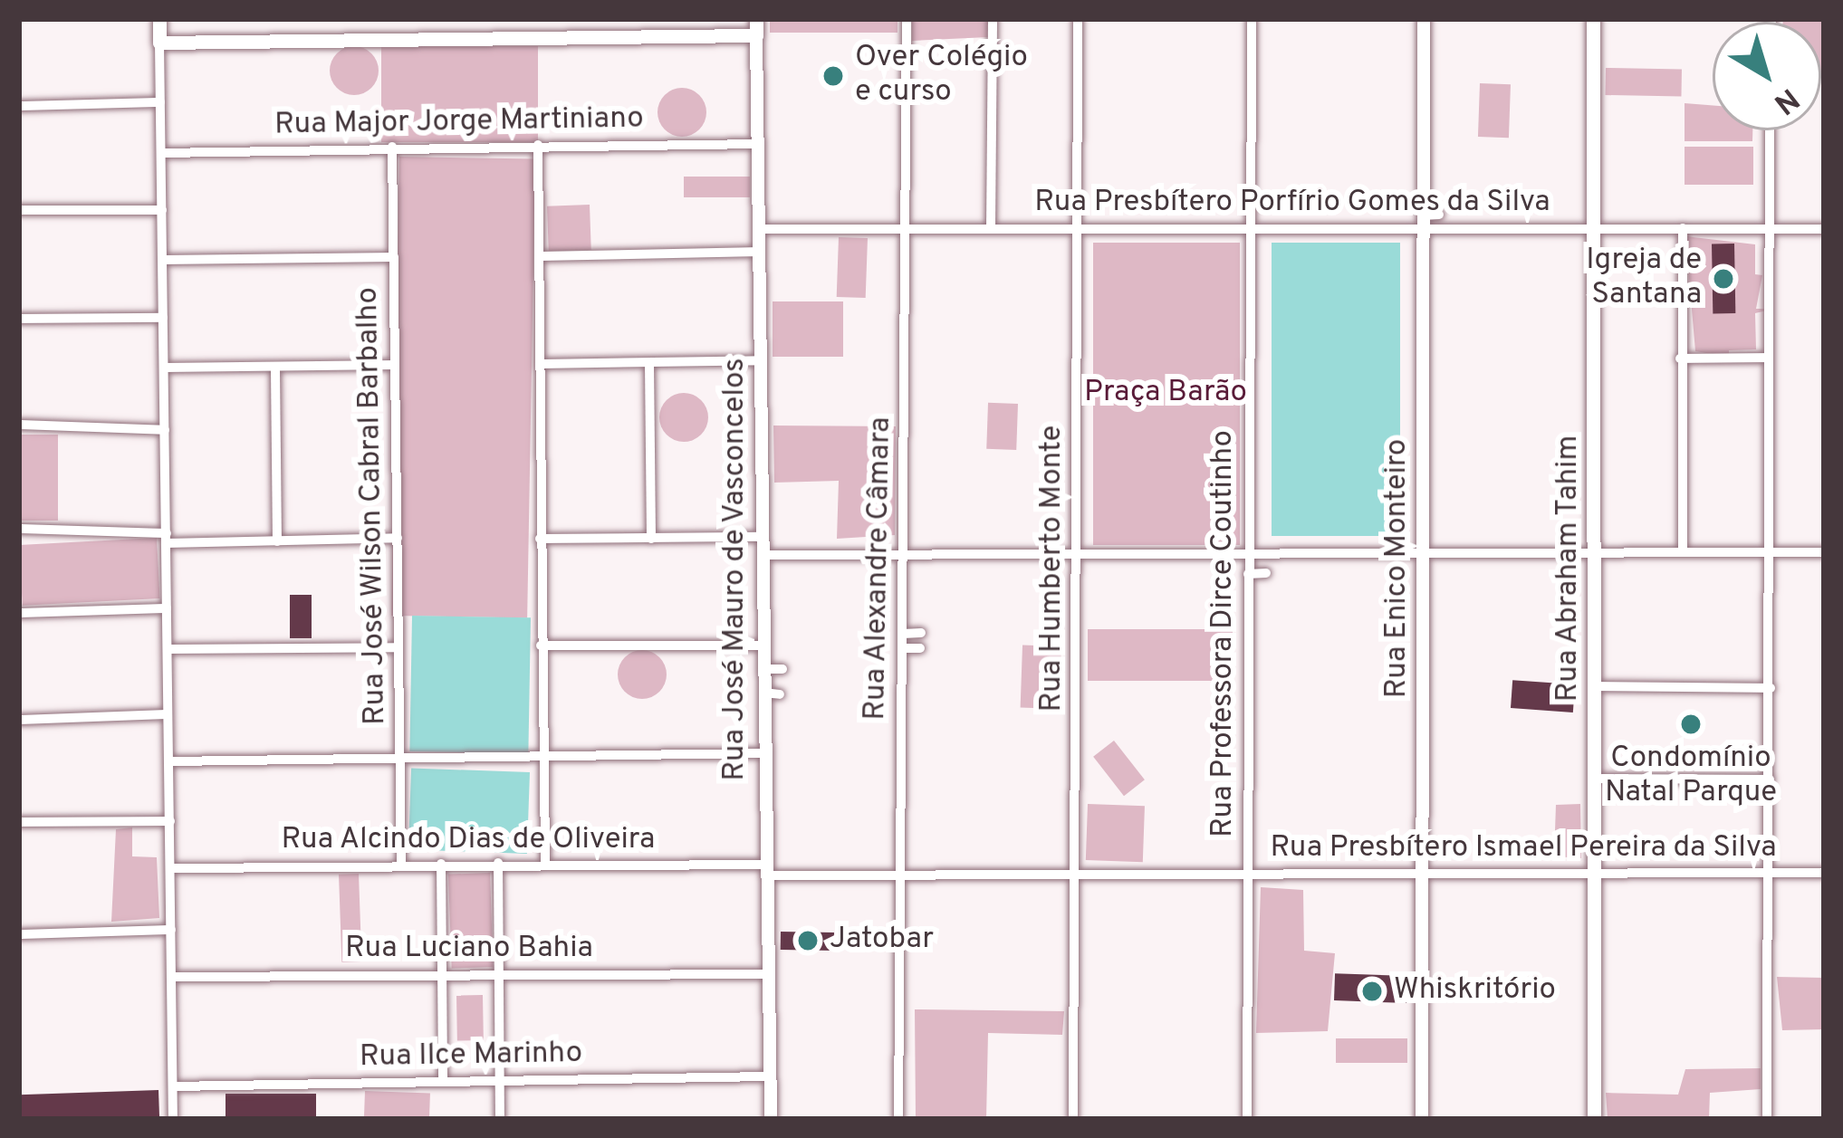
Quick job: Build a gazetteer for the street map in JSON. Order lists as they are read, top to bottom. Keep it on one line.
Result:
{"streets":{"main road":["Rua Abraham Tahim"],"street":["Rua Major Jorge Martiniano","Rua Presbítero Porfírio Gomes da Silva","Rua José Wilson Cabral Barbalho","Rua Alexandre Câmara","Rua Humberto Monte","Rua Enico Monteiro","Rua José Mauro de Vasconcelos","Rua Professora Dirce Coutinho","Rua Alcindo Dias de Oliveira","Rua Presbítero Ismael Pereira da Silva","Rua Luciano Bahia","Rua Ilce Marinho"]},"crossings":[["Rua Major Jorge Martiniano","Rua José Wilson Cabral Barbalho"],["Rua Major Jorge Martiniano","Rua José Mauro de Vasconcelos"],["Rua Presbítero Porfírio Gomes da Silva","Rua Alexandre Câmara"],["Rua Presbítero Porfírio Gomes da Silva","Rua Humberto Monte"],["Rua Presbítero Porfírio Gomes da Silva","Rua Enico Monteiro"],["Rua Presbítero Porfírio Gomes da Silva","Rua Abraham Tahim"],["Rua Presbítero Porfírio Gomes da Silva","Rua José Mauro de Vasconcelos"],["Rua Presbítero Porfírio Gomes da Silva","Rua Professora Dirce Coutinho"],["Rua José Wilson Cabral Barbalho","Rua Alcindo Dias de Oliveira"],["Rua Alexandre Câmara","Rua Presbítero Ismael Pereira da Silva"],["Rua Humberto Monte","Rua Presbítero Ismael Pereira da Silva"],["Rua Enico Monteiro","Rua Presbítero Ismael Pereira da Silva"],["Rua Abraham Tahim","Rua Presbítero Ismael Pereira da Silva"],["Rua José Mauro de Vasconcelos","Rua Alcindo Dias de Oliveira"],["Rua José Mauro de Vasconcelos","Rua Presbítero Ismael Pereira da Silva"],["Rua José Mauro de Vasconcelos","Rua Luciano Bahia"],["Rua José Mauro de Vasconcelos","Rua Ilce Marinho"],["Rua Professora Dirce Coutinho","Rua Presbítero Ismael Pereira da Silva"],["Rua Alcindo Dias de Oliveira","Rua Presbítero Ismael Pereira da Silva"]],"parks":["Praça Barão"],"places":["Over Colégio e curso","Igreja de Santana","Condomínio Natal Parque","Jatobar","Whiskritório"],"north":"bottom right"}
